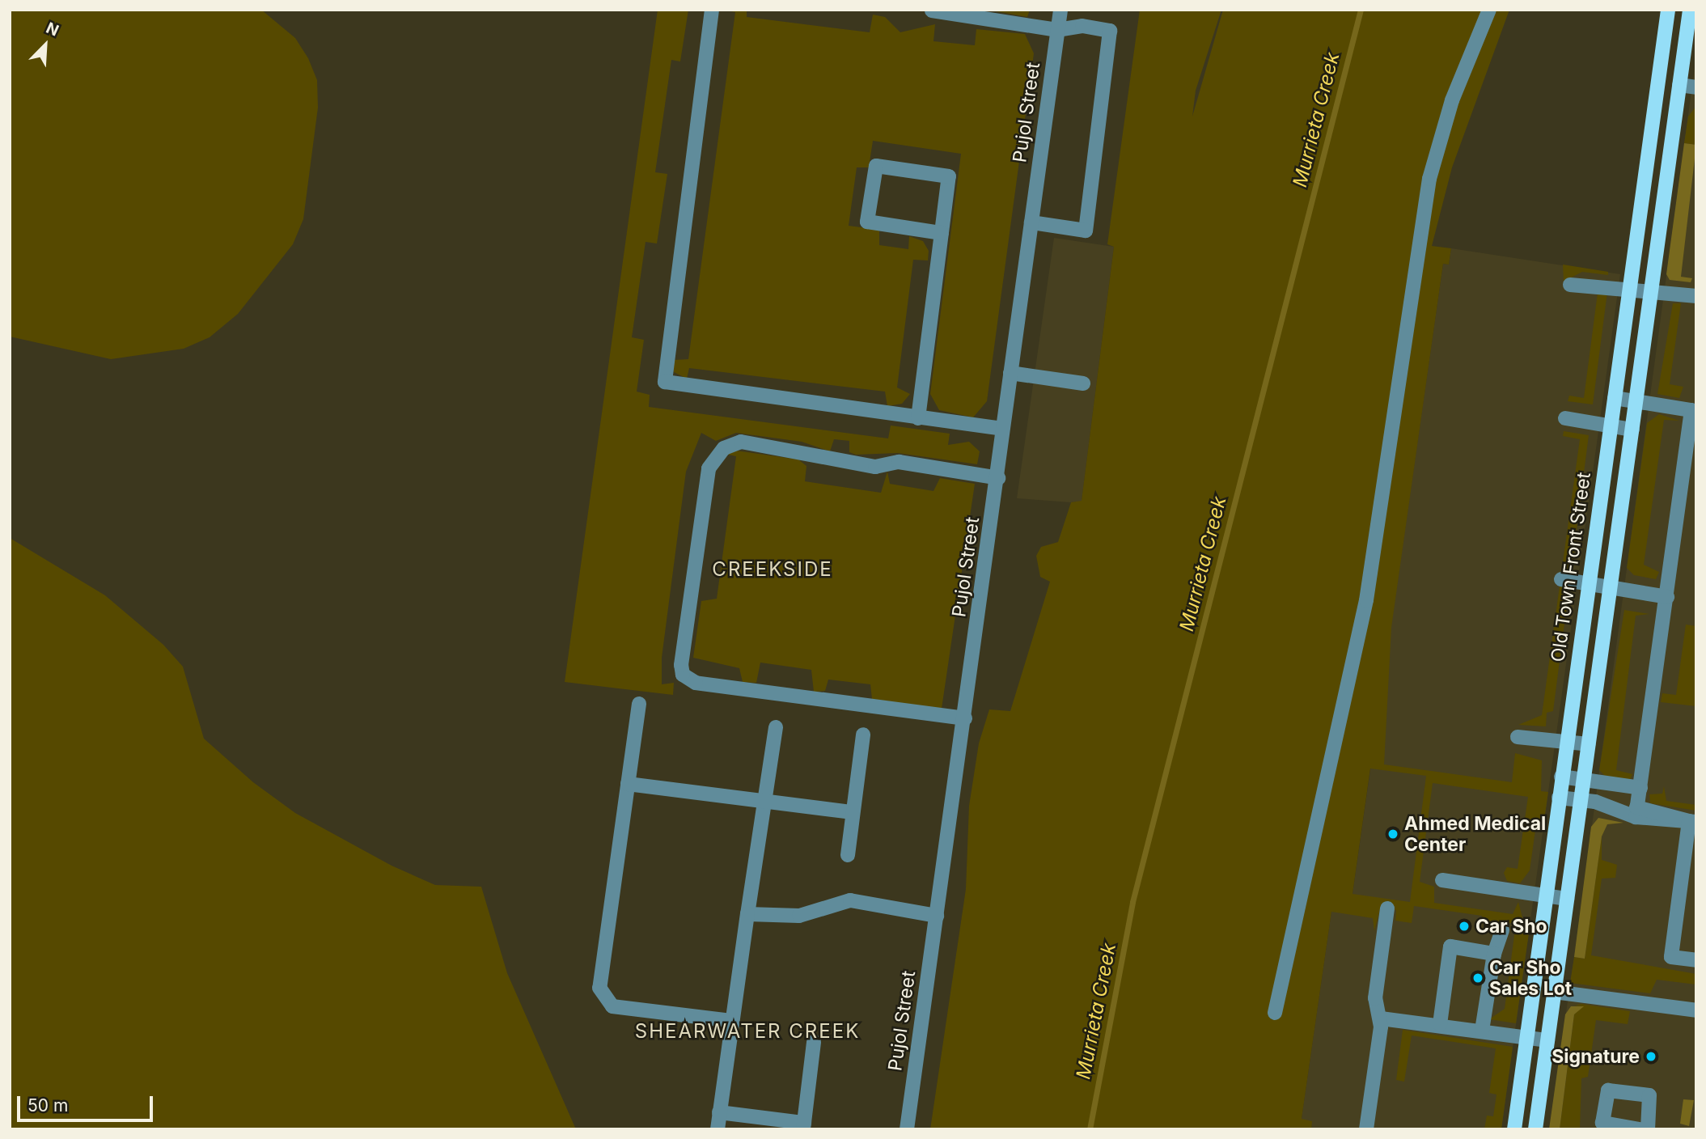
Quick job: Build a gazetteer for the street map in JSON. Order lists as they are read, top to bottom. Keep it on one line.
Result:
{"streets":{"main road":["Old Town Front Street"],"street":["Pujol Street"]},"districts":["CREEKSIDE","SHEARWATER CREEK"],"water":["Murrieta Creek"],"places":["Ahmed Medical Center","Car Sho","Car Sho Sales Lot","Signature"],"scale_bar":"50 m","north":"top right"}
